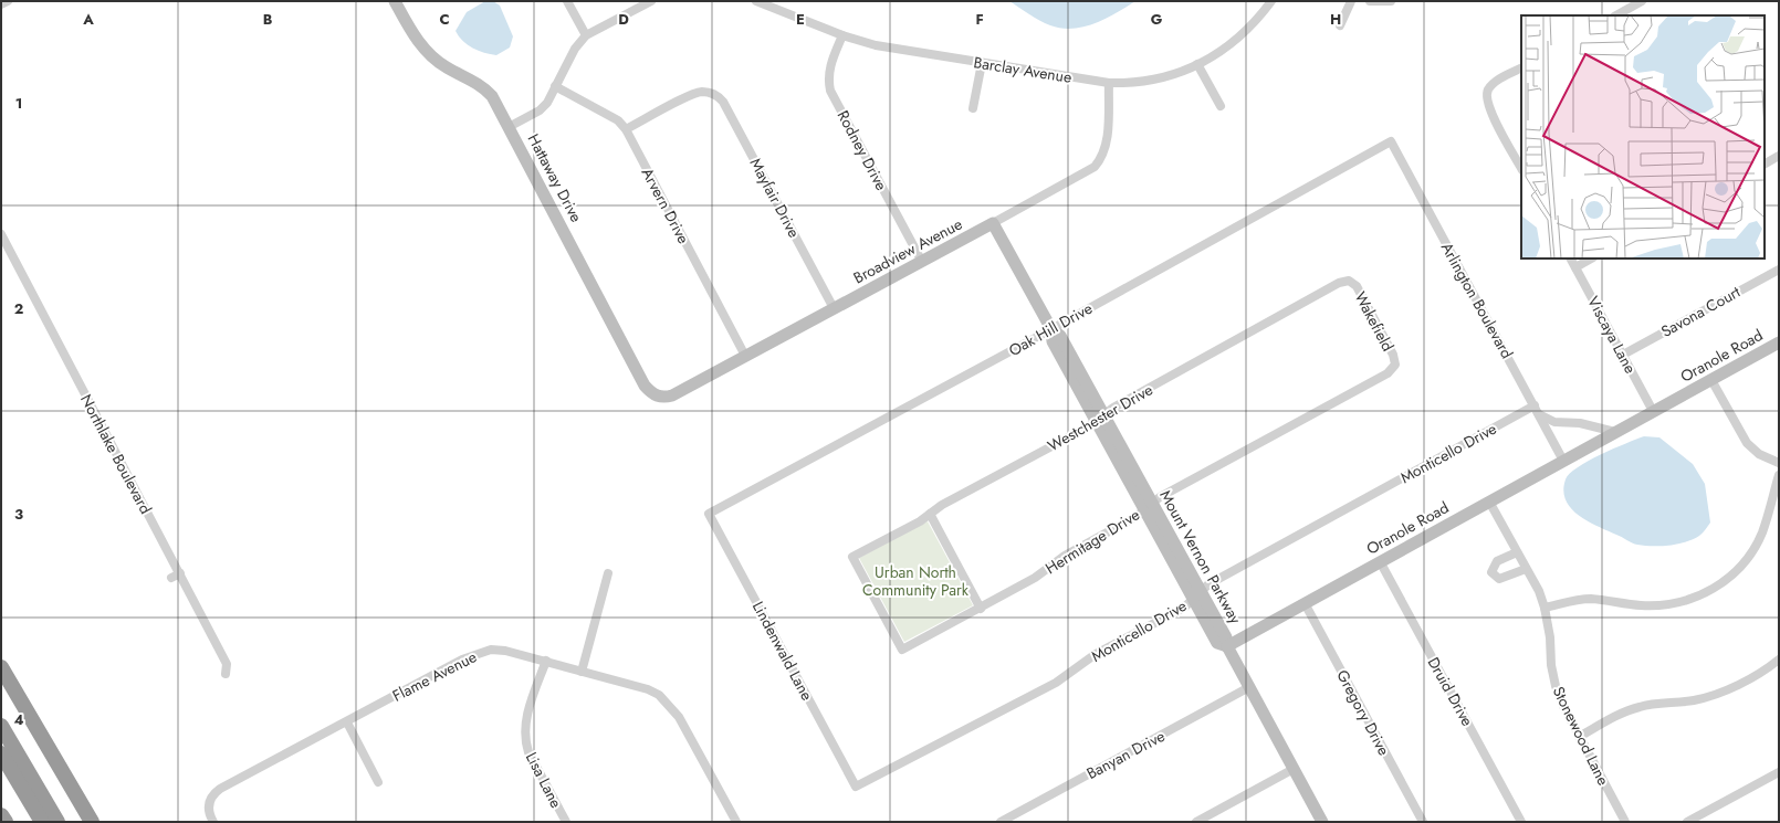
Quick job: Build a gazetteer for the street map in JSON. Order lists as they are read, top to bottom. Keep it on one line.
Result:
{"streets":{"street":["Barclay Avenue","Rodney Drive","Hattaway Drive","Mayfair Drive","Arvern Drive","Broadview Avenue","Arlington Boulevard","Savona Court","Wakefield","Oak Hill Drive","Viscaya Lane","Oranole Road","Westchester Drive","Monticello Drive","Northlake Boulevard","Hermitage Drive","Mount Vernon Parkway","Lindenwald Lane","Flame Avenue","Druid Drive","Gregory Drive","Stonewood Lane","Banyan Drive","Lisa Lane"]},"crossings":[["Barclay Avenue","Rodney Drive"],["Barclay Avenue","Broadview Avenue"],["Rodney Drive","Broadview Avenue"],["Hattaway Drive","Broadview Avenue"],["Mayfair Drive","Arvern Drive"],["Mayfair Drive","Broadview Avenue"],["Arvern Drive","Broadview Avenue"],["Broadview Avenue","Mount Vernon Parkway"],["Arlington Boulevard","Oak Hill Drive"],["Arlington Boulevard","Oranole Road"],["Arlington Boulevard","Monticello Drive"],["Savona Court","Viscaya Lane"],["Wakefield","Westchester Drive"],["Wakefield","Hermitage Drive"],["Oak Hill Drive","Mount Vernon Parkway"],["Oak Hill Drive","Lindenwald Lane"],["Viscaya Lane","Oranole Road"],["Oranole Road","Mount Vernon Parkway"],["Oranole Road","Druid Drive"],["Oranole Road","Gregory Drive"],["Oranole Road","Stonewood Lane"],["Westchester Drive","Hermitage Drive"],["Westchester Drive","Mount Vernon Parkway"],["Monticello Drive","Mount Vernon Parkway"],["Monticello Drive","Lindenwald Lane"],["Hermitage Drive","Mount Vernon Parkway"],["Flame Avenue","Lisa Lane"]],"parks":["Urban North Community Park"],"grid":{"columns":["A","B","C","D","E","F","G","H"],"rows":["1","2","3","4"]}}
